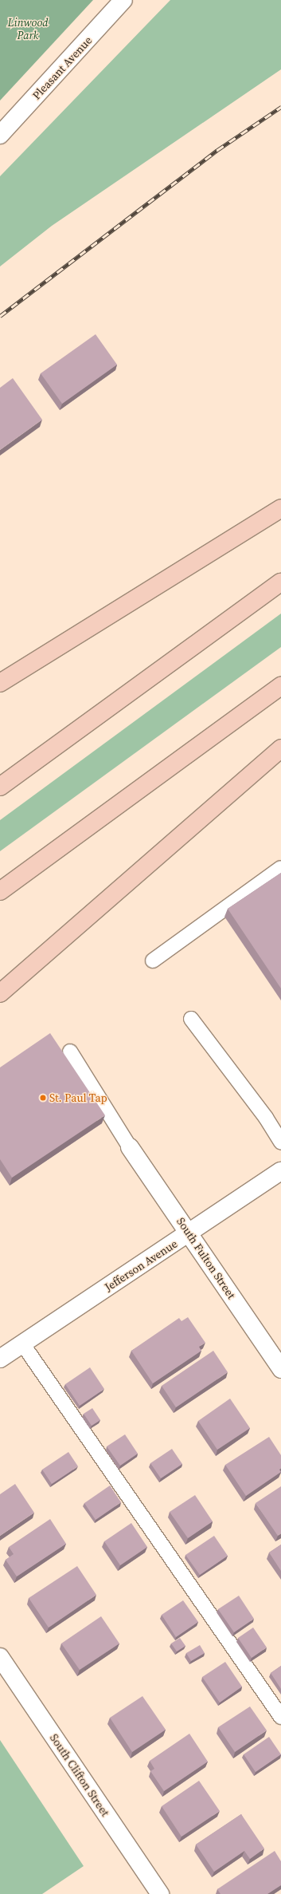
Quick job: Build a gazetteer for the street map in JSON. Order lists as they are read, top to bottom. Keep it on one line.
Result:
{"streets":{"street":["Pleasant Avenue","South Fulton Street","Jefferson Avenue","South Clifton Street"]},"crossings":[["South Fulton Street","Jefferson Avenue"]],"parks":["Linwood Park"],"places":["St. Paul Tap"]}
